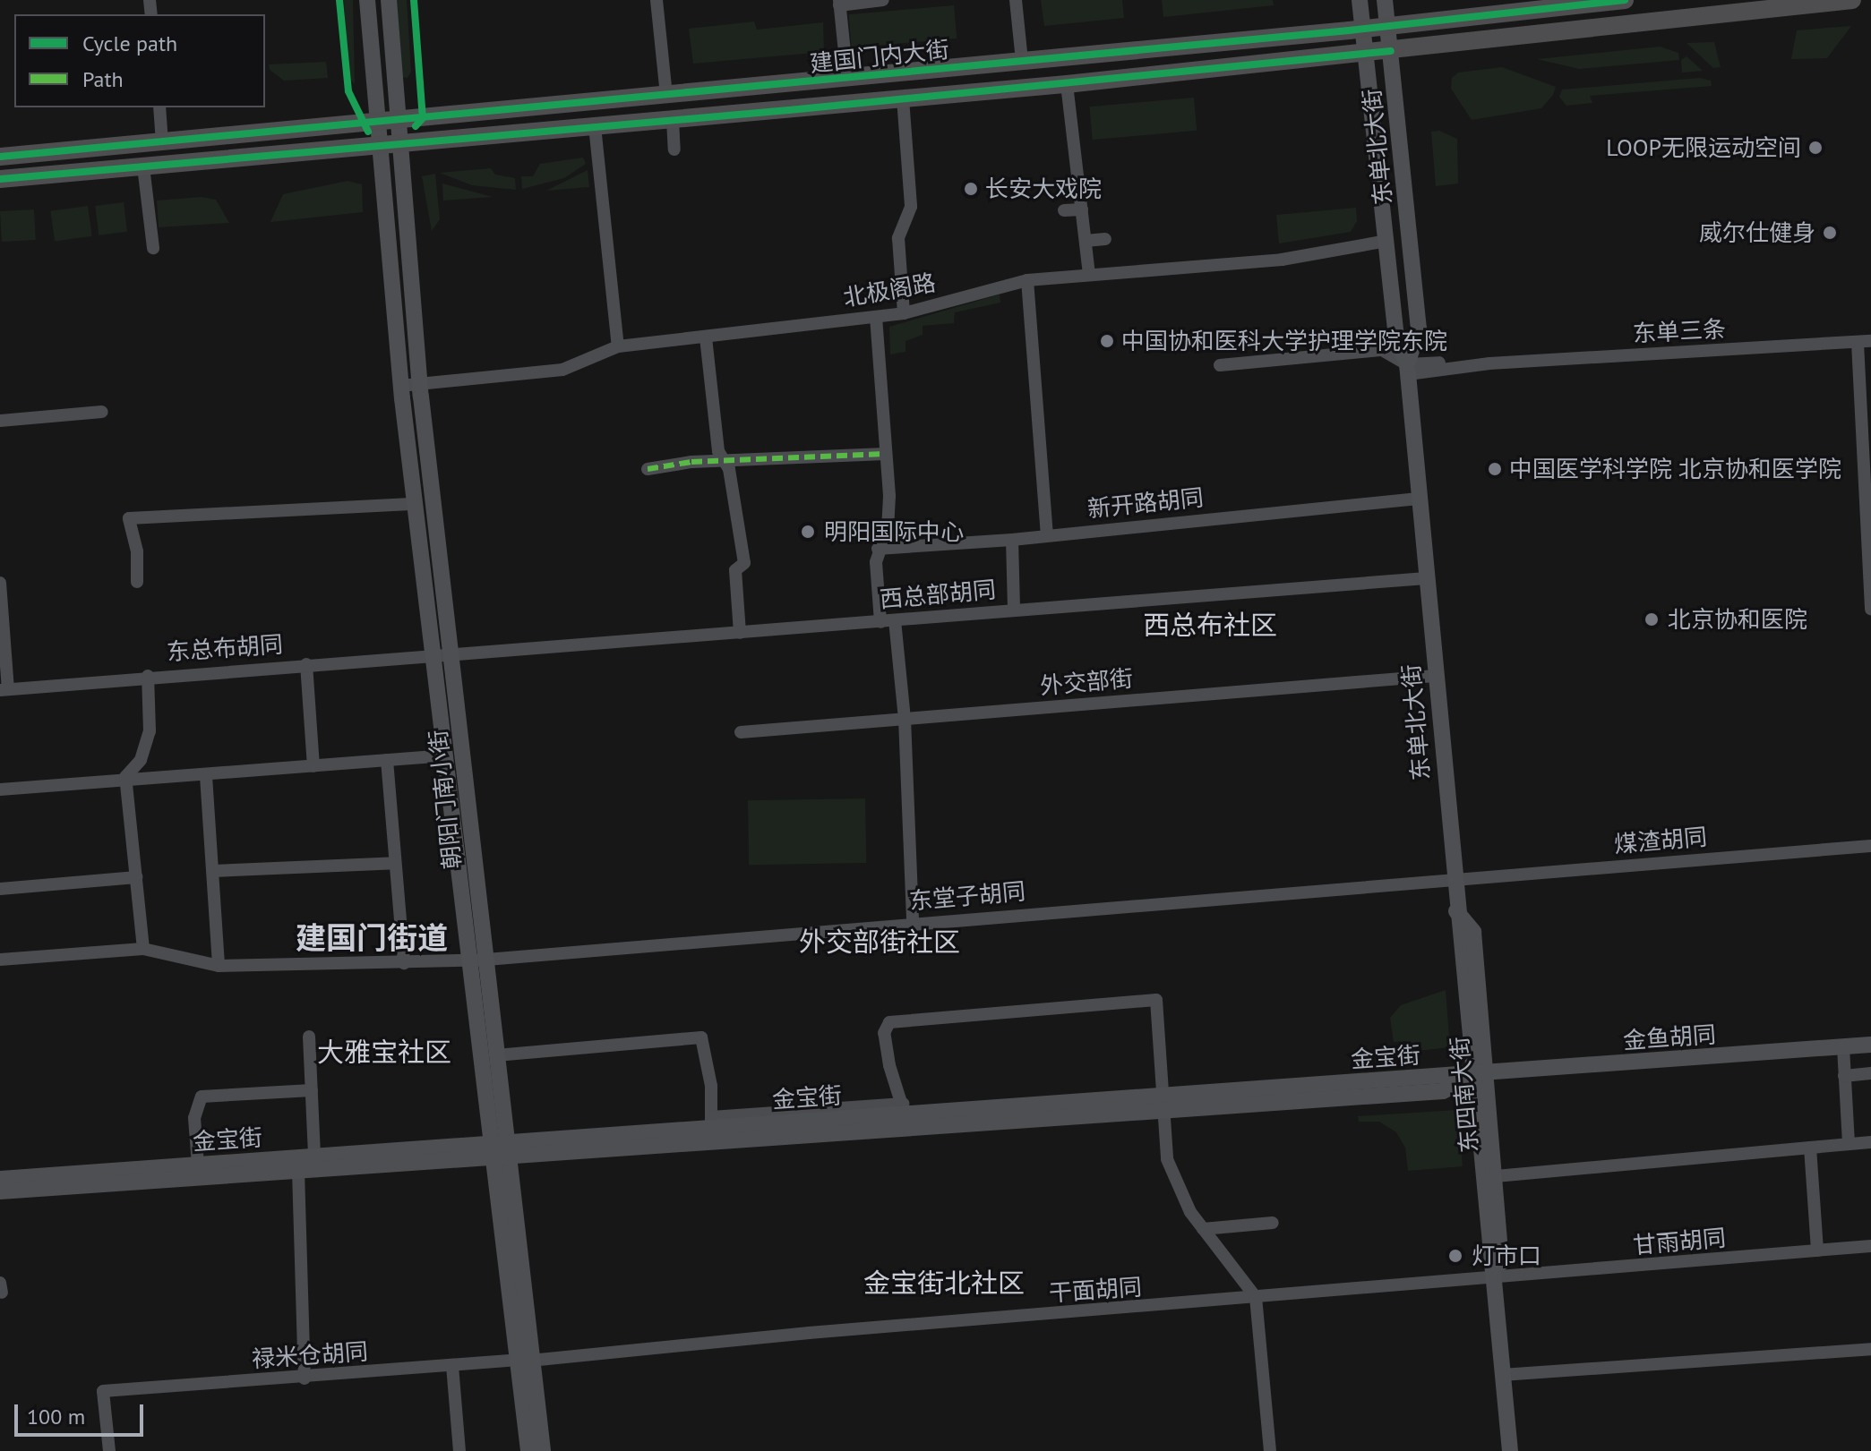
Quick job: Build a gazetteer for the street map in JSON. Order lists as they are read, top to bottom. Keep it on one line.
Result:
{"streets":{"highway":["建国门内大街"],"main road":["东单北大街","朝阳门南小街","金鱼胡同","金宝街","东四南大街"],"street":["北极阁路","东单三条","新开路胡同","西总部胡同","东总布胡同","外交部街","煤渣胡同","东堂子胡同","甘雨胡同","干面胡同","禄米仓胡同"]},"crossings":[["建国门内大街","东单北大街"],["建国门内大街","朝阳门南小街"],["东单北大街","北极阁路"],["东单北大街","东单三条"],["东单北大街","新开路胡同"],["东单北大街","西总部胡同"],["东单北大街","外交部街"],["东单北大街","煤渣胡同"],["东单北大街","东堂子胡同"],["东单北大街","金鱼胡同"],["东单北大街","金宝街"],["东单北大街","东四南大街"],["北极阁路","朝阳门南小街"],["西总部胡同","东总布胡同"],["西总部胡同","朝阳门南小街"],["东总布胡同","朝阳门南小街"],["朝阳门南小街","东堂子胡同"],["朝阳门南小街","金宝街"],["朝阳门南小街","干面胡同"],["朝阳门南小街","禄米仓胡同"],["煤渣胡同","东堂子胡同"],["金鱼胡同","金宝街"],["金鱼胡同","东四南大街"],["金宝街","东四南大街"],["东四南大街","甘雨胡同"],["东四南大街","干面胡同"],["甘雨胡同","干面胡同"],["干面胡同","禄米仓胡同"]],"districts":["西总布社区","建国门街道","外交部街社区","大雅宝社区","金宝街北社区"],"places":["LOOP无限运动空间","长安大戏院","威尔仕健身","中国协和医科大学护理学院东院","中国医学科学院 北京协和医学院","明阳国际中心","北京协和医院","灯市口"],"legend":["Cycle path","Path"],"scale_bar":"100 m"}
